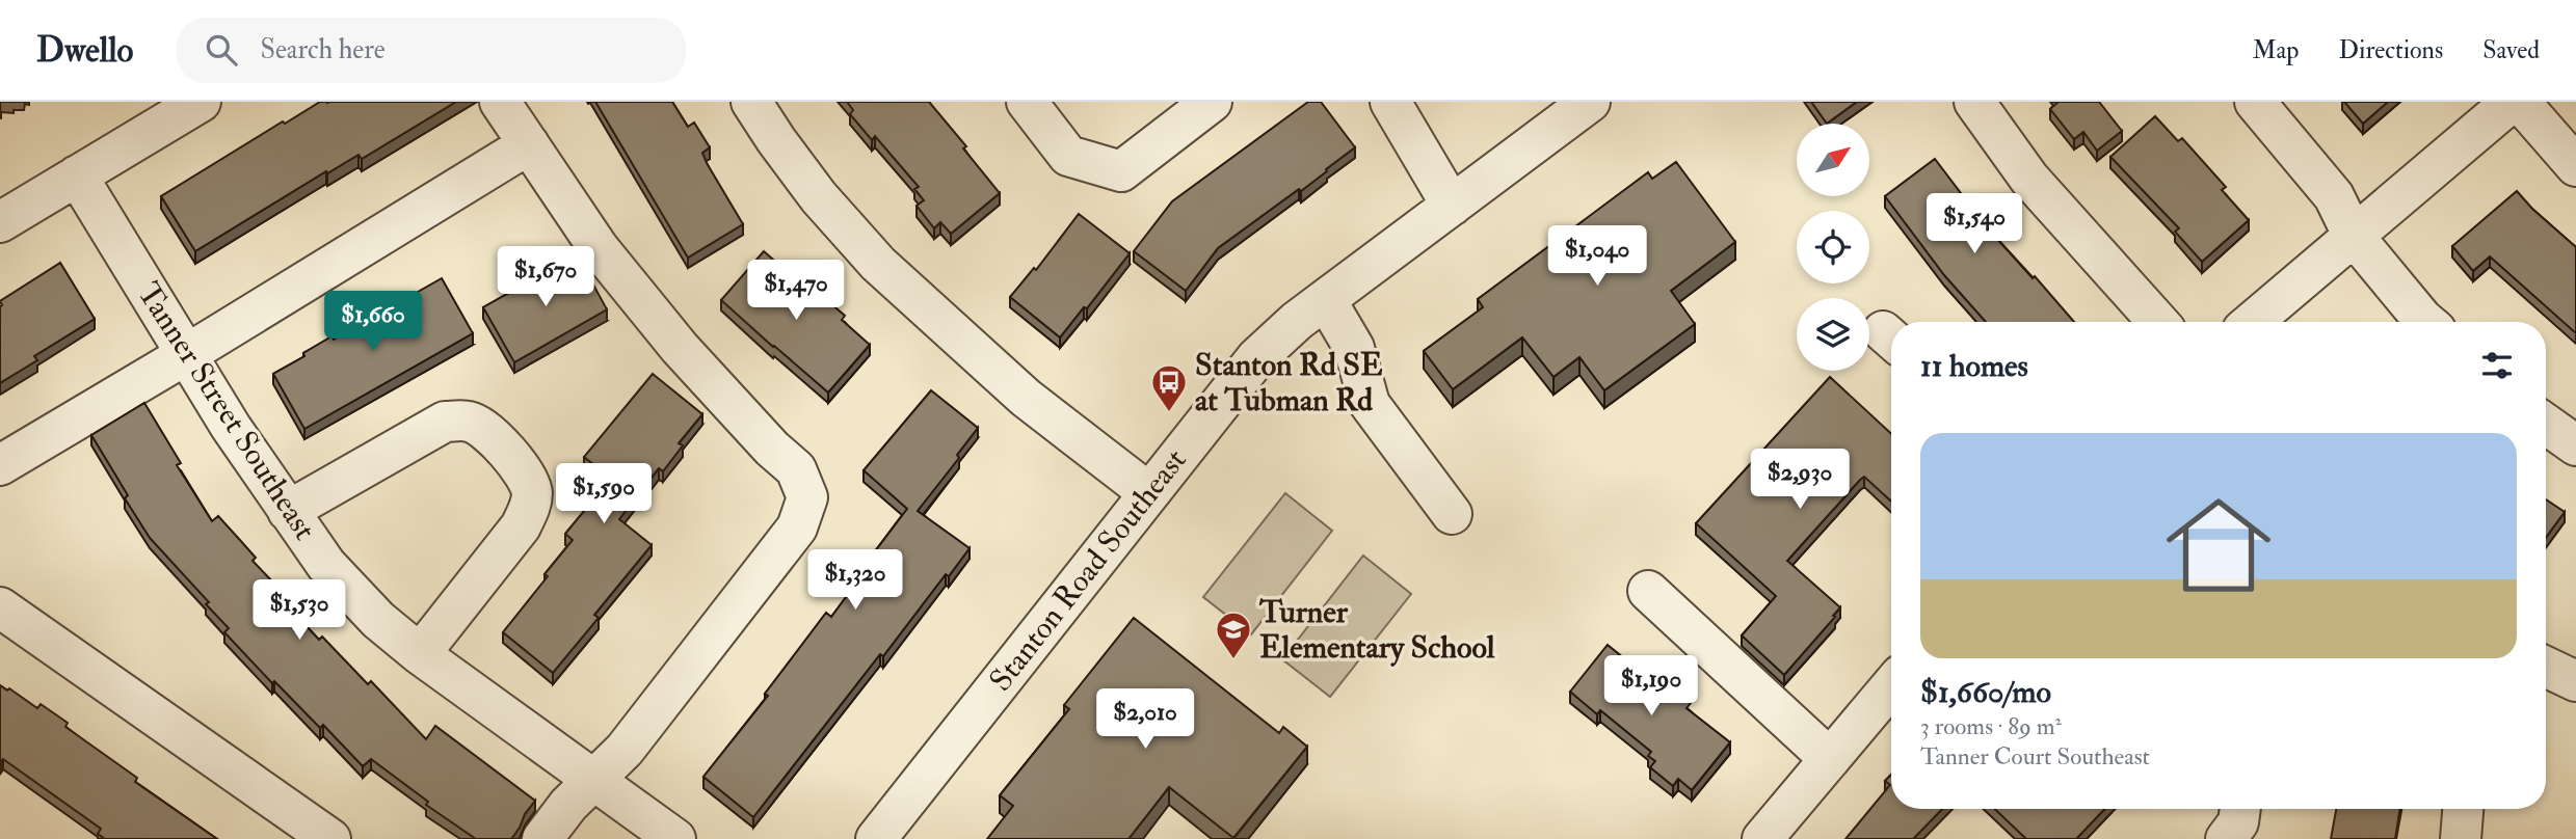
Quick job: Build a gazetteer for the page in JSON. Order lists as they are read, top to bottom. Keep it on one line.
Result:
{"streets":{"street":["Tanner Street Southeast","Stanton Road Southeast"]},"places":{"bus stop":["Stanton Rd SE at Tubman Rd"],"school or university":["Turner Elementary School"]},"north":"top right","page":{"header":"Dwello","search":"Search here","nav":["Map","Directions","Saved"],"price":["$1,540","$1,040","$1,670","$1,470","$1,660","$2,930","$1,590","$1,320","$1,530","$1,190","$2,010"],"heading":"11 homes","list":[{"name":"$1,660/mo","note":"3 rooms · 89 m² · Tanner Court Southeast"}]}}
